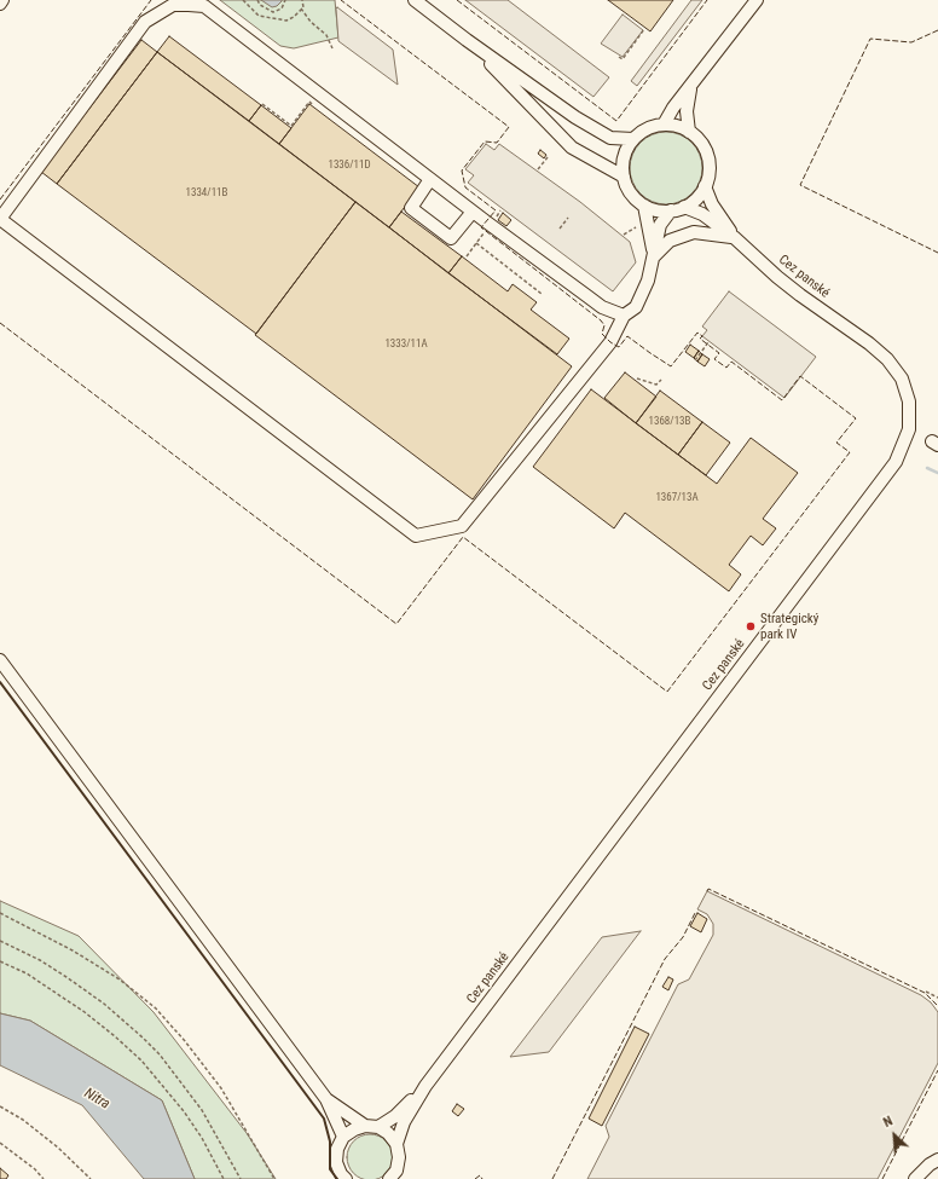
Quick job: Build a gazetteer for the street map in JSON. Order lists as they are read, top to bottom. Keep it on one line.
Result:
{"streets":{"street":["Cez panské"]},"water":["Nitra"],"places":["Strategický park IV"],"house_numbers":["1336/11D","1334/11B","1333/11A","1368/13B","1367/13A"],"north":"top left"}
